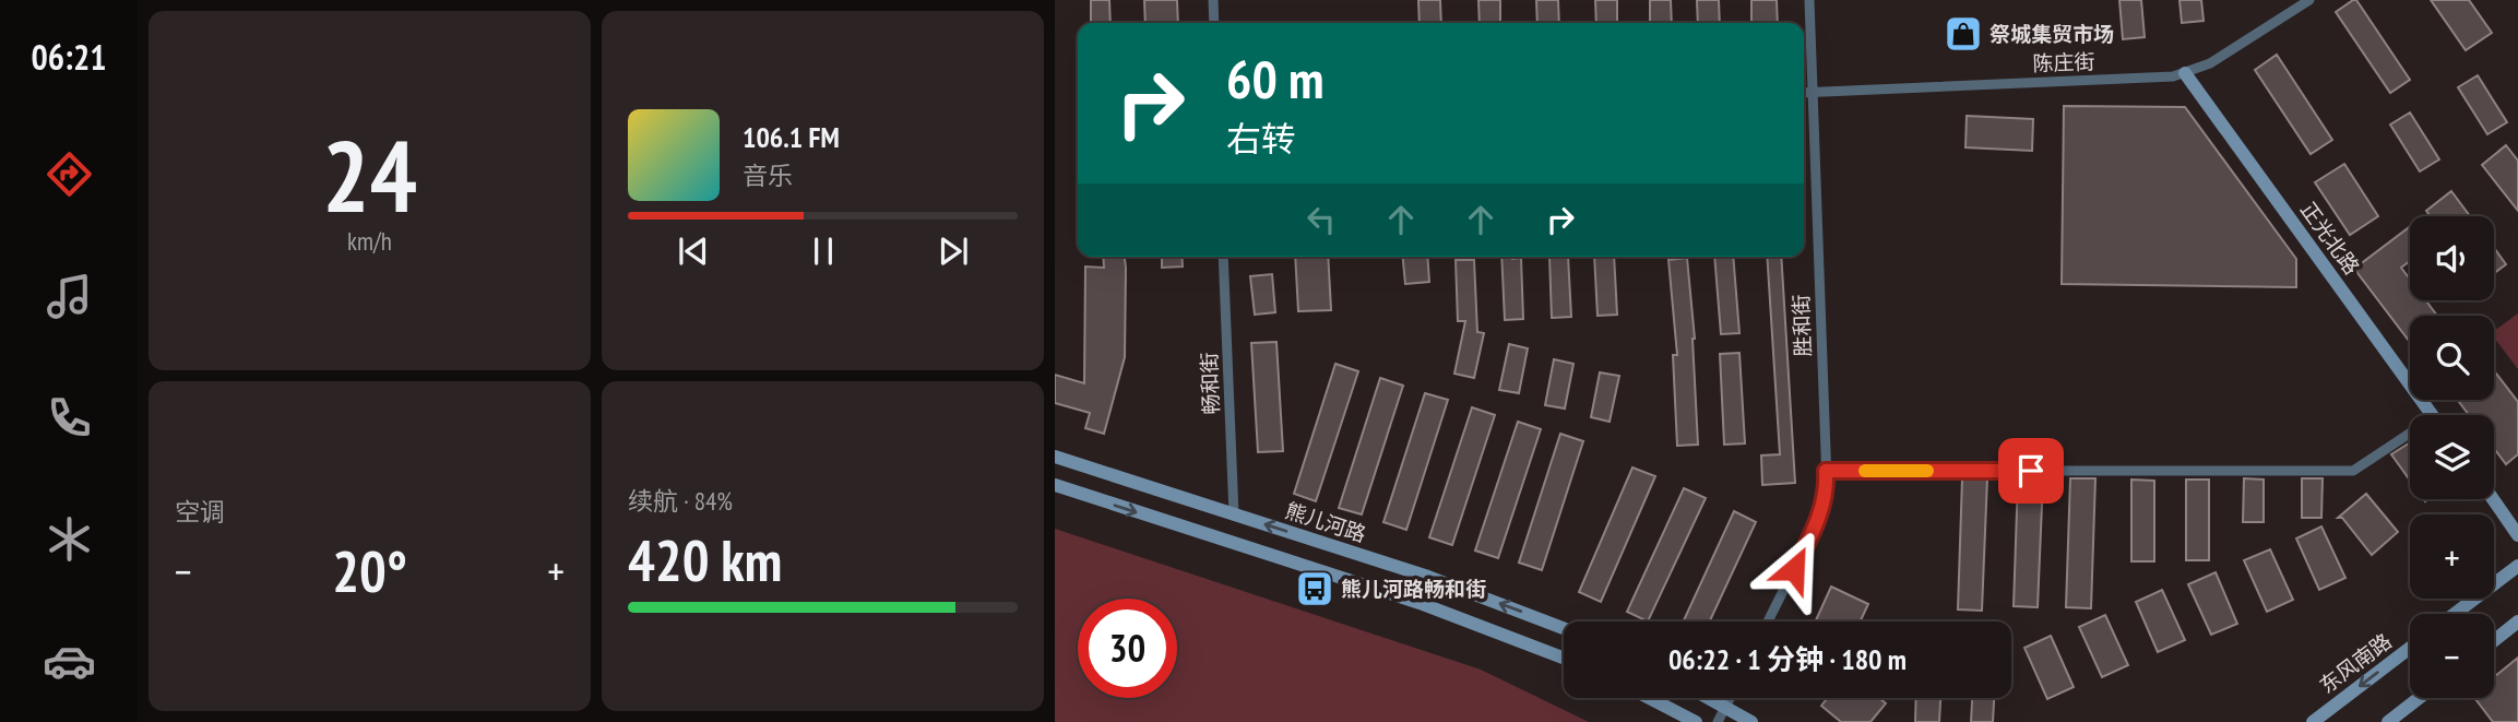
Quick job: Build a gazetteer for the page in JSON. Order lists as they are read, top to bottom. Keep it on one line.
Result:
{"streets":{"street":["陈庄街","正光北路","胜和街","畅和街","熊儿河路","东风南路"]},"crossings":[["陈庄街","正光北路"],["陈庄街","胜和街"],["畅和街","熊儿河路"]],"places":{"shop":["祭城集贸市场"],"bus stop":["熊儿河路畅和街"]},"page":{"tabs":"06:21","tile":[["24","km/h"],"空调",["续航 · 84%","420 km"]],"turn":["60 m","右转"],"song":["106.1 FM","音乐"],"map_buttons":["+","−"],"heat":["−","20°","+"],"limit":"30","trip":"06:22 · 1 分钟 · 180 m"}}
